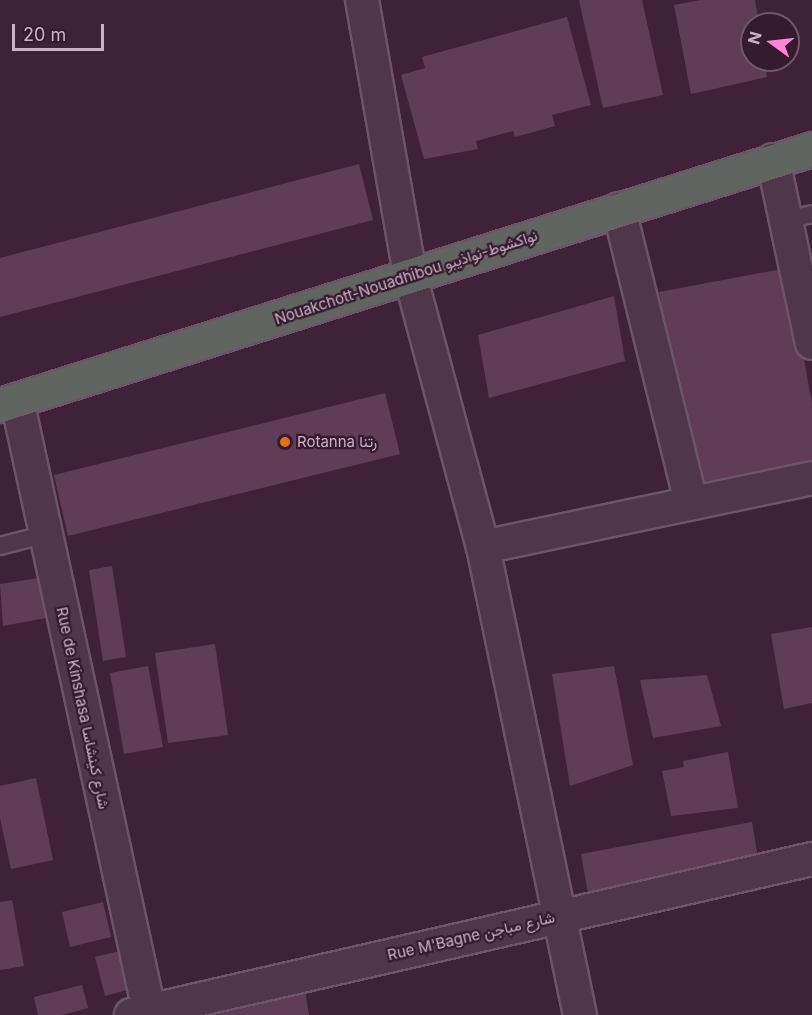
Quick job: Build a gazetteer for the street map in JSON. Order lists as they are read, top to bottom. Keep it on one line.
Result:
{"streets":{"highway":["Nouakchott-Nouadhibou نواكشوط-نواذيبو"],"street":["Rue de Kinshasa شارع كينشاسا","Rue M'Bagne شارع مباجن"]},"crossings":[["Nouakchott-Nouadhibou نواكشوط-نواذيبو","Rue de Kinshasa شارع كينشاسا"],["Rue de Kinshasa شارع كينشاسا","Rue M'Bagne شارع مباجن"]],"places":["Rotanna رتنا"],"scale_bar":"20 m","north":"left"}
